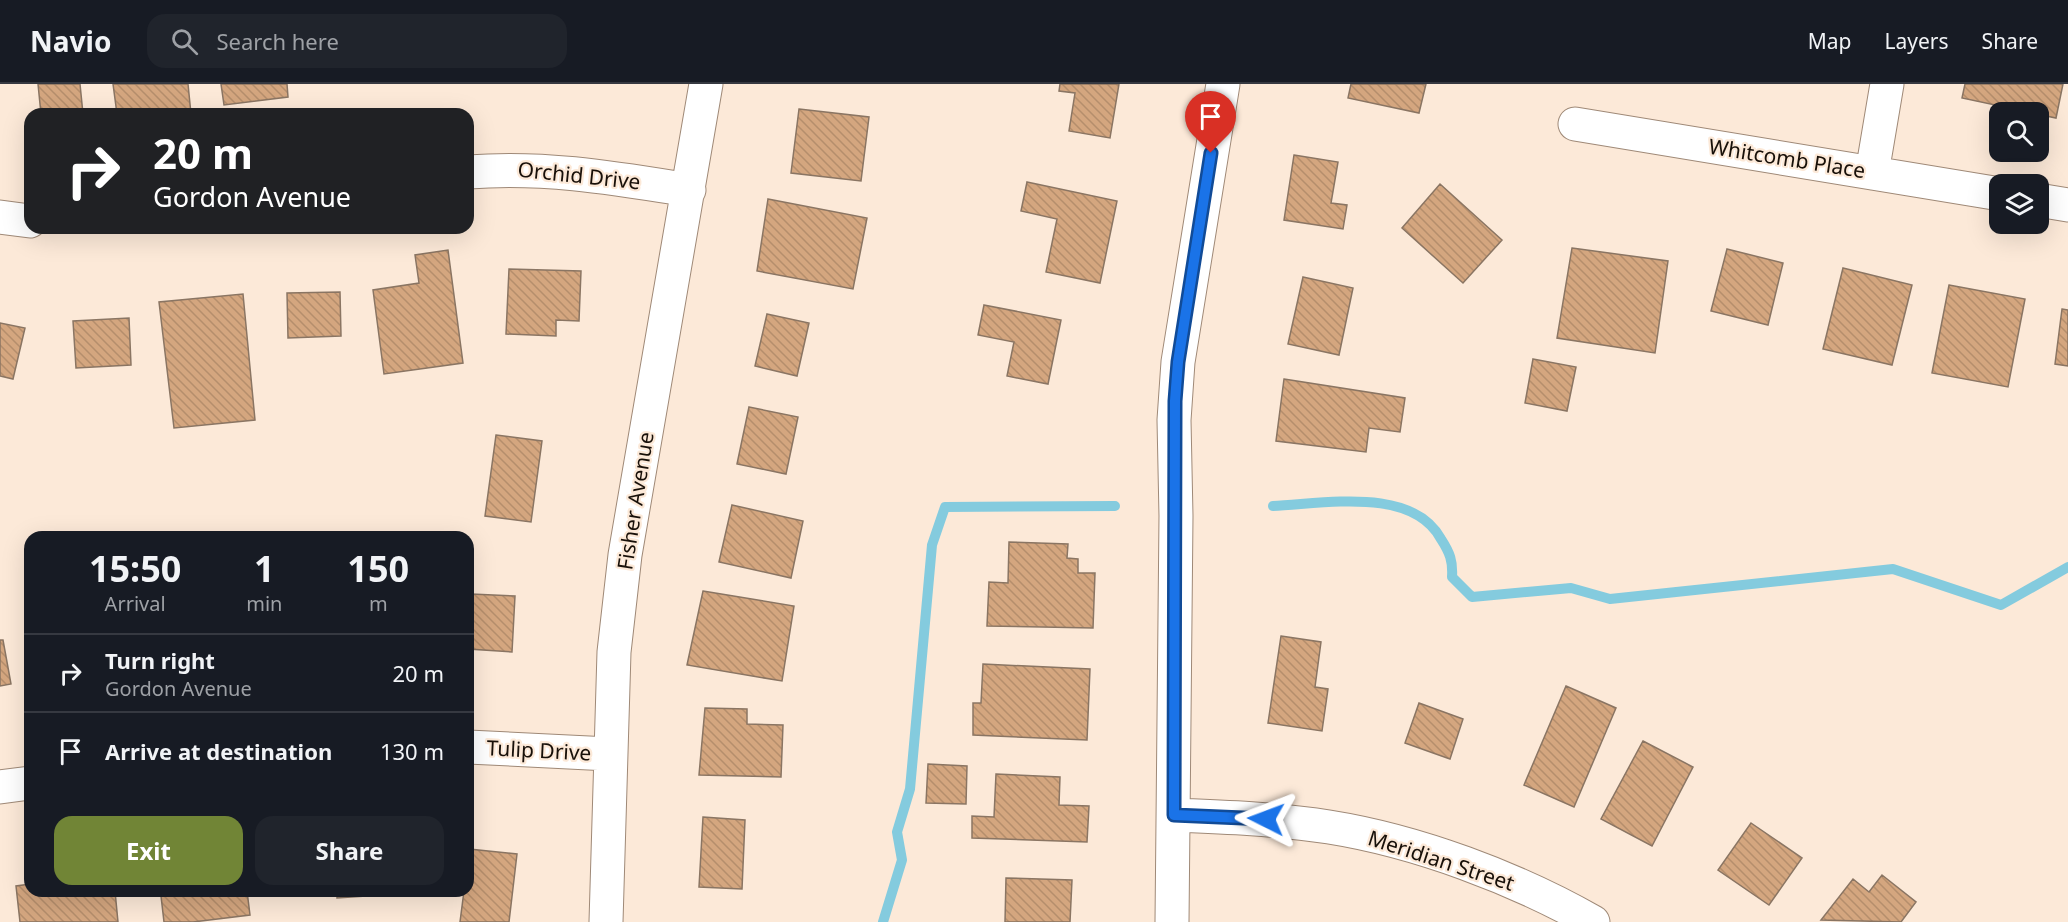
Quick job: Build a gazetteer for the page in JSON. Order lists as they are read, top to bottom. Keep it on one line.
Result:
{"streets":{"street":["Whitcomb Place","Orchid Drive","Fisher Avenue","Tulip Drive","Meridian Street"]},"crossings":[["Orchid Drive","Fisher Avenue"],["Fisher Avenue","Tulip Drive"]],"page":{"header":"Navio","search":"Search here","nav":["Map","Layers","Share"],"turn":["20 m","Gordon Avenue"],"eta":["15:50","Arrival","1","min","150","m"],"list":[{"name":"Turn right","note":"Gordon Avenue","value":"20 m"},{"name":"Arrive at destination","value":"130 m"}],"buttons":["Exit","Share"]}}
